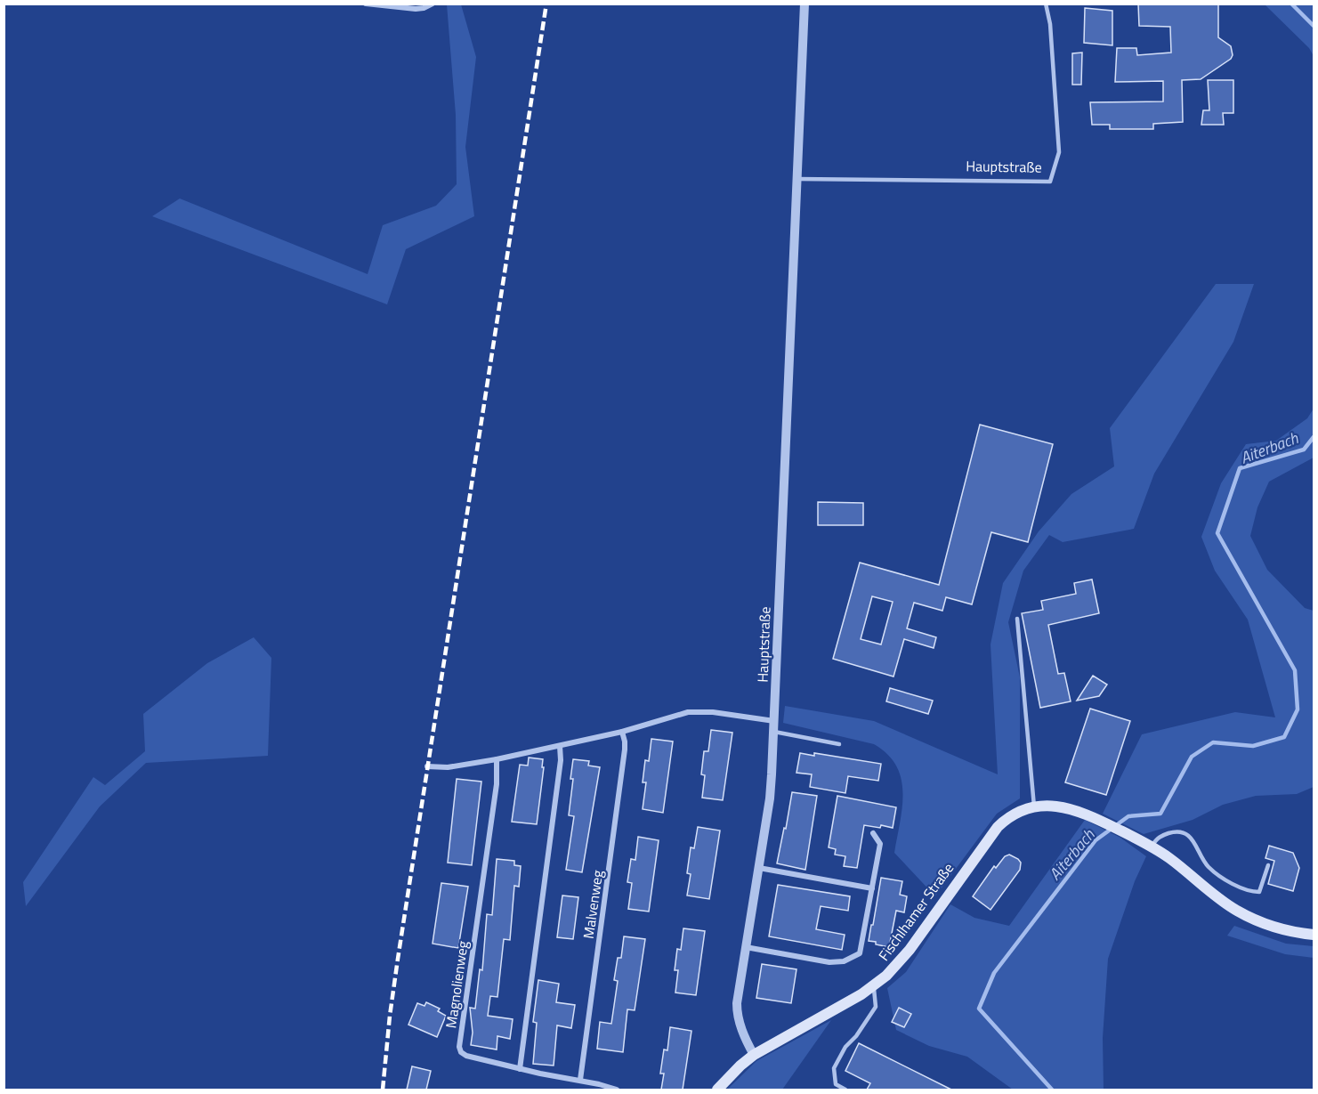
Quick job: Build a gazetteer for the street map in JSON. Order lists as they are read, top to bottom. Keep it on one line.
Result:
{"streets":{"main road":["Fischlhamer Straße"],"street":["Hauptstraße","Malvenweg","Magnolienweg"]},"crossings":[["Hauptstraße","Fischlhamer Straße"],["Malvenweg","Magnolienweg"]],"water":["Aiterbach"]}
